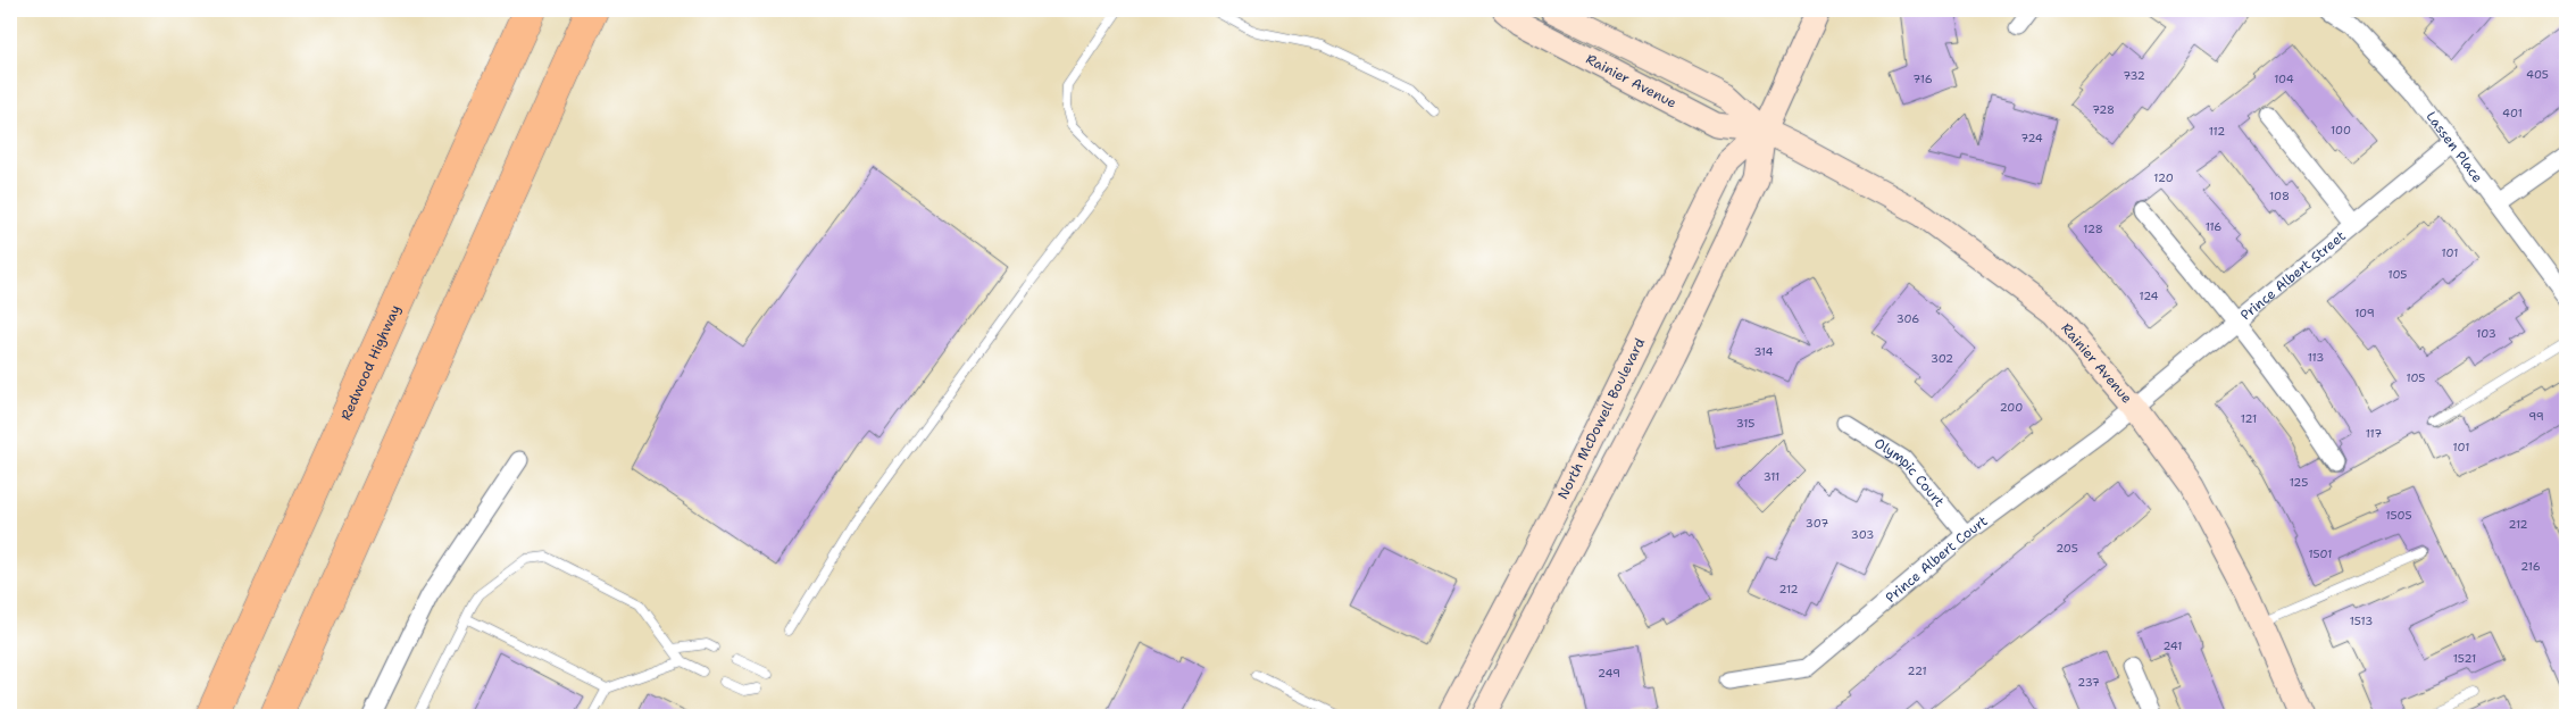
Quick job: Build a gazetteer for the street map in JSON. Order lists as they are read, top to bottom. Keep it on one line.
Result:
{"streets":{"highway":["Redwood Highway"],"main road":["Rainier Avenue","North McDowell Boulevard"],"street":["Lassen Place","Prince Albert Street","Olympic Court","Prince Albert Court"]},"crossings":[["Rainier Avenue","Prince Albert Street"],["Rainier Avenue","North McDowell Boulevard"],["Rainier Avenue","Prince Albert Court"],["Lassen Place","Prince Albert Street"],["Prince Albert Street","Prince Albert Court"],["Olympic Court","Prince Albert Court"]],"house_numbers":["405","732","716","104","728","401","100","112","724","120","108","116","128","101","105","124","109","306","103","314","113","302","105","200","99","121","315","117","101","311","125","1505","307","212","303","205","1501","216","212","1513","241","1521","221","249","237"]}
